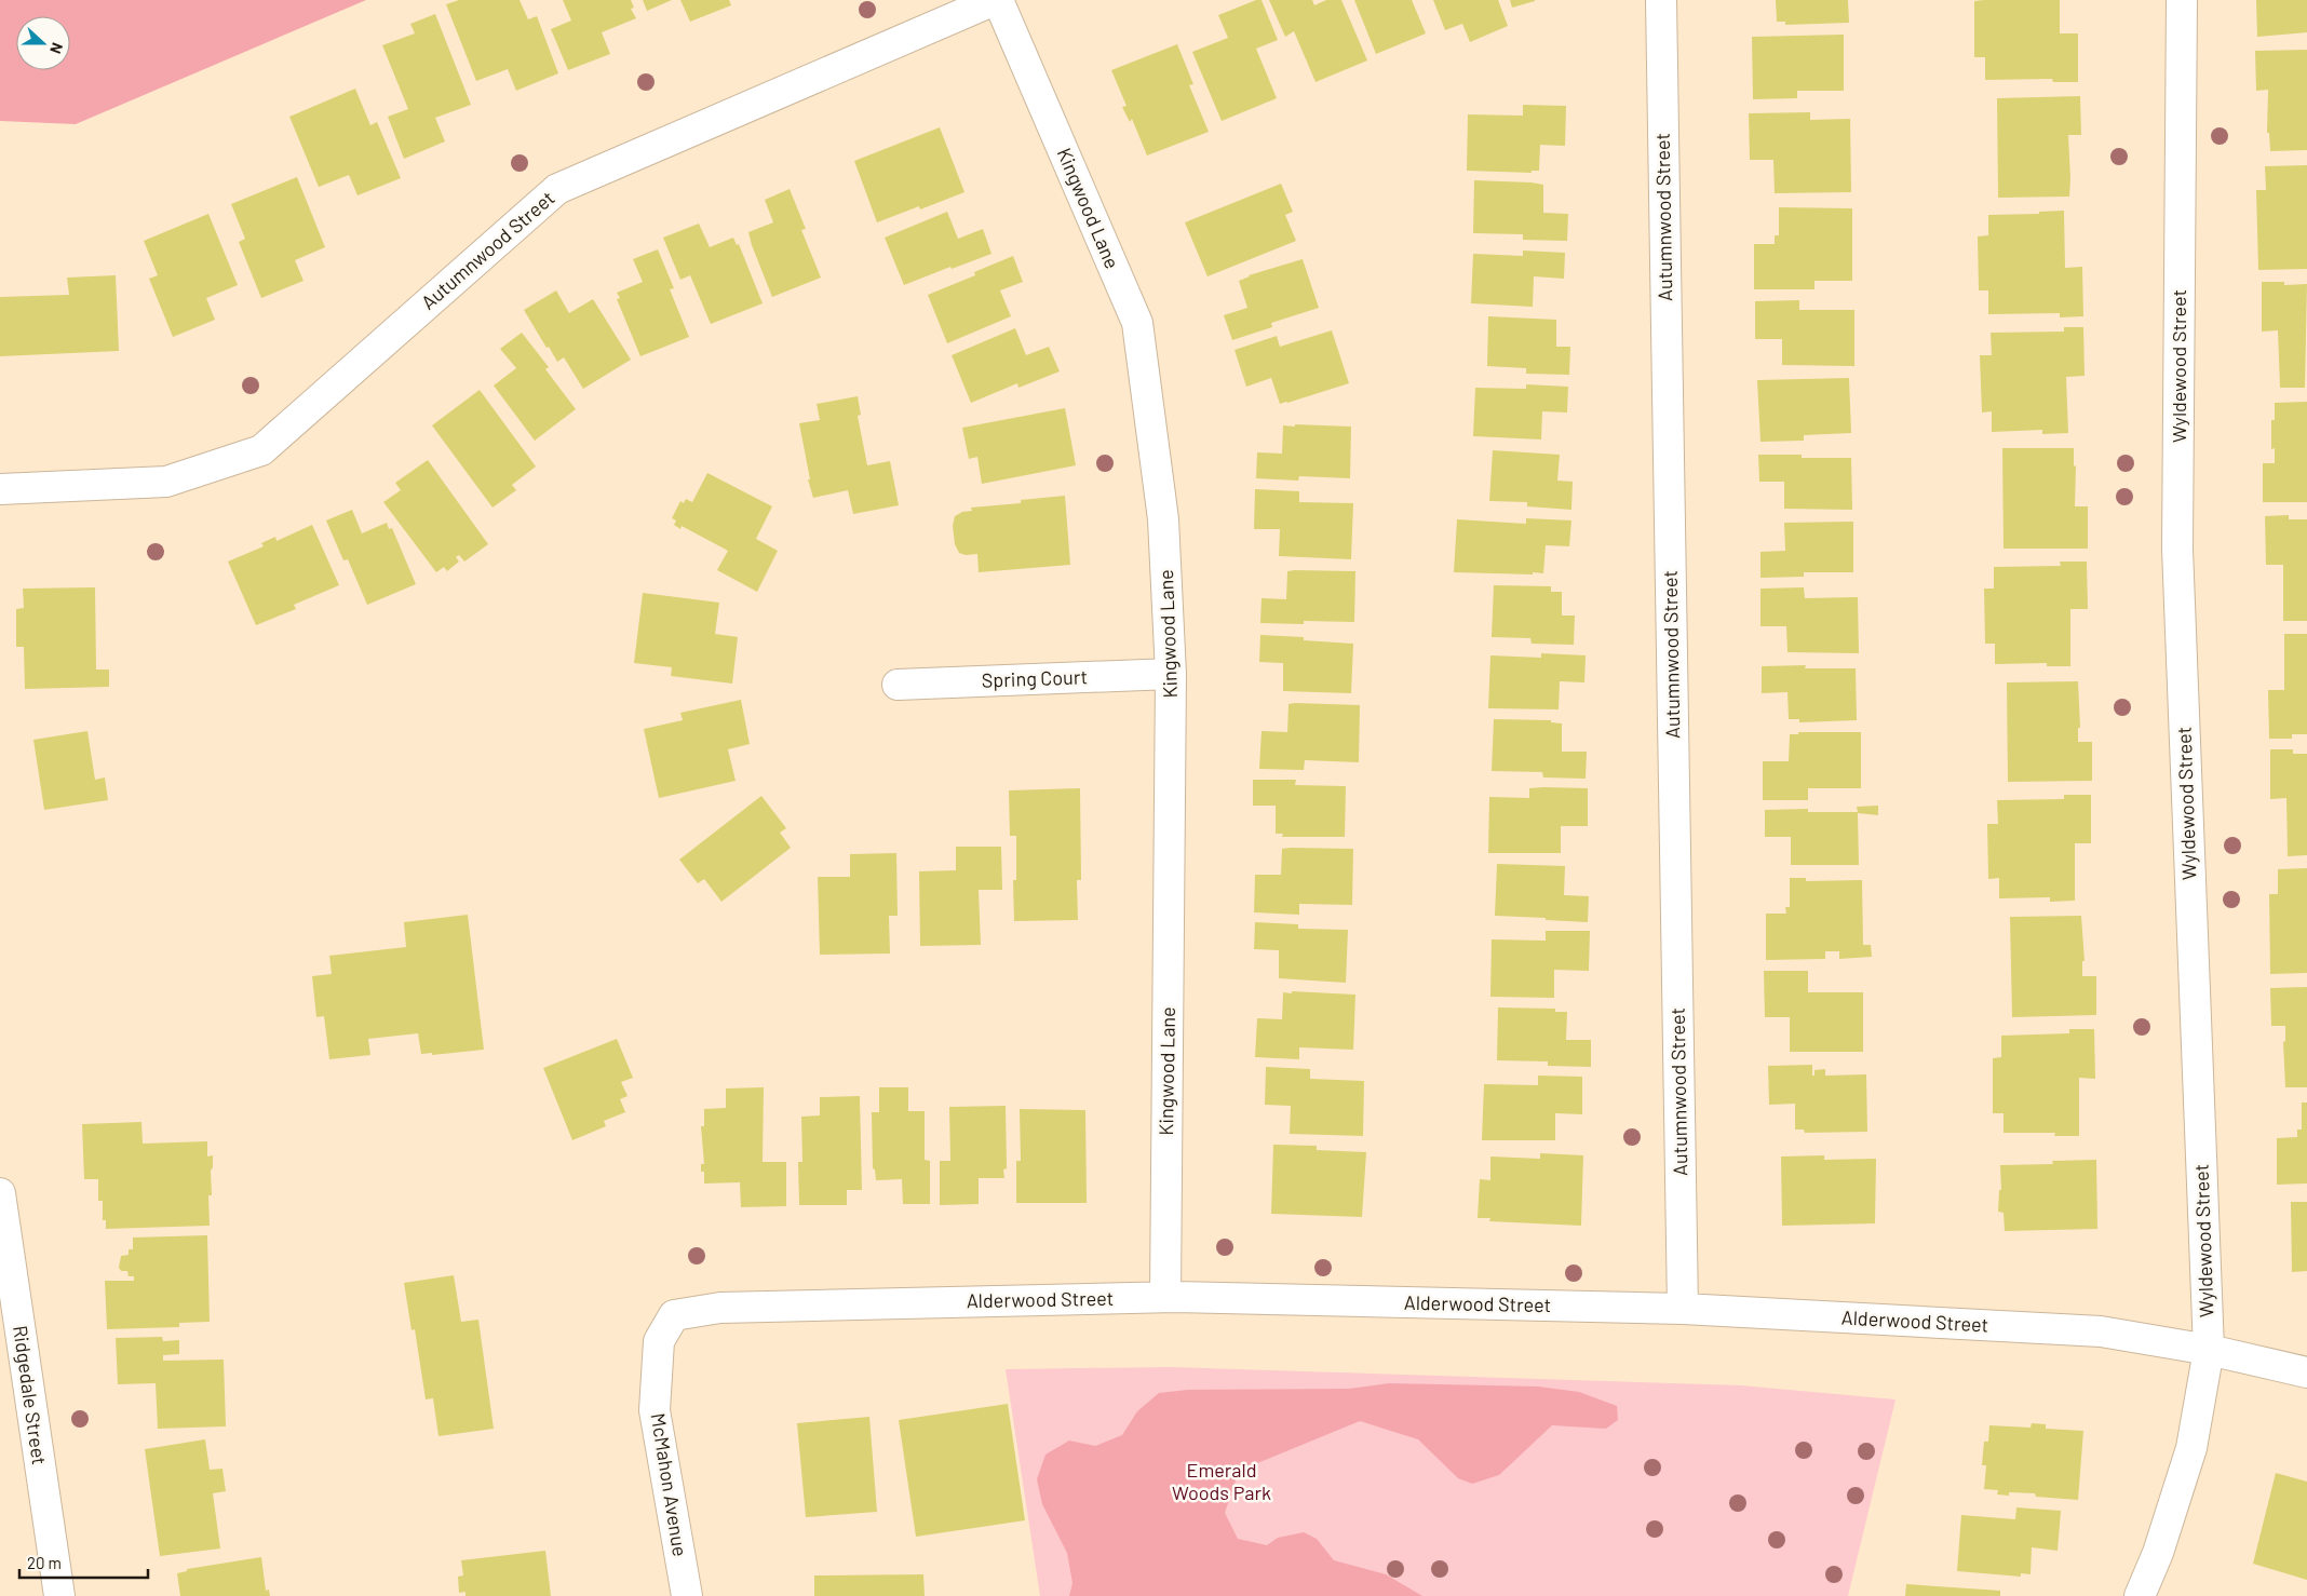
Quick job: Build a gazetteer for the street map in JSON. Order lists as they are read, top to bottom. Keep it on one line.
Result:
{"streets":{"street":["Kingwood Lane","Autumnwood Street","Wyldewood Street","Spring Court","Alderwood Street","Ridgedale Street","McMahon Avenue"]},"crossings":[["Kingwood Lane","Autumnwood Street"],["Kingwood Lane","Spring Court"],["Kingwood Lane","Alderwood Street"],["Autumnwood Street","Alderwood Street"],["Wyldewood Street","Alderwood Street"],["Alderwood Street","McMahon Avenue"]],"parks":["Emerald Woods Park"],"scale_bar":"20 m","north":"right"}
